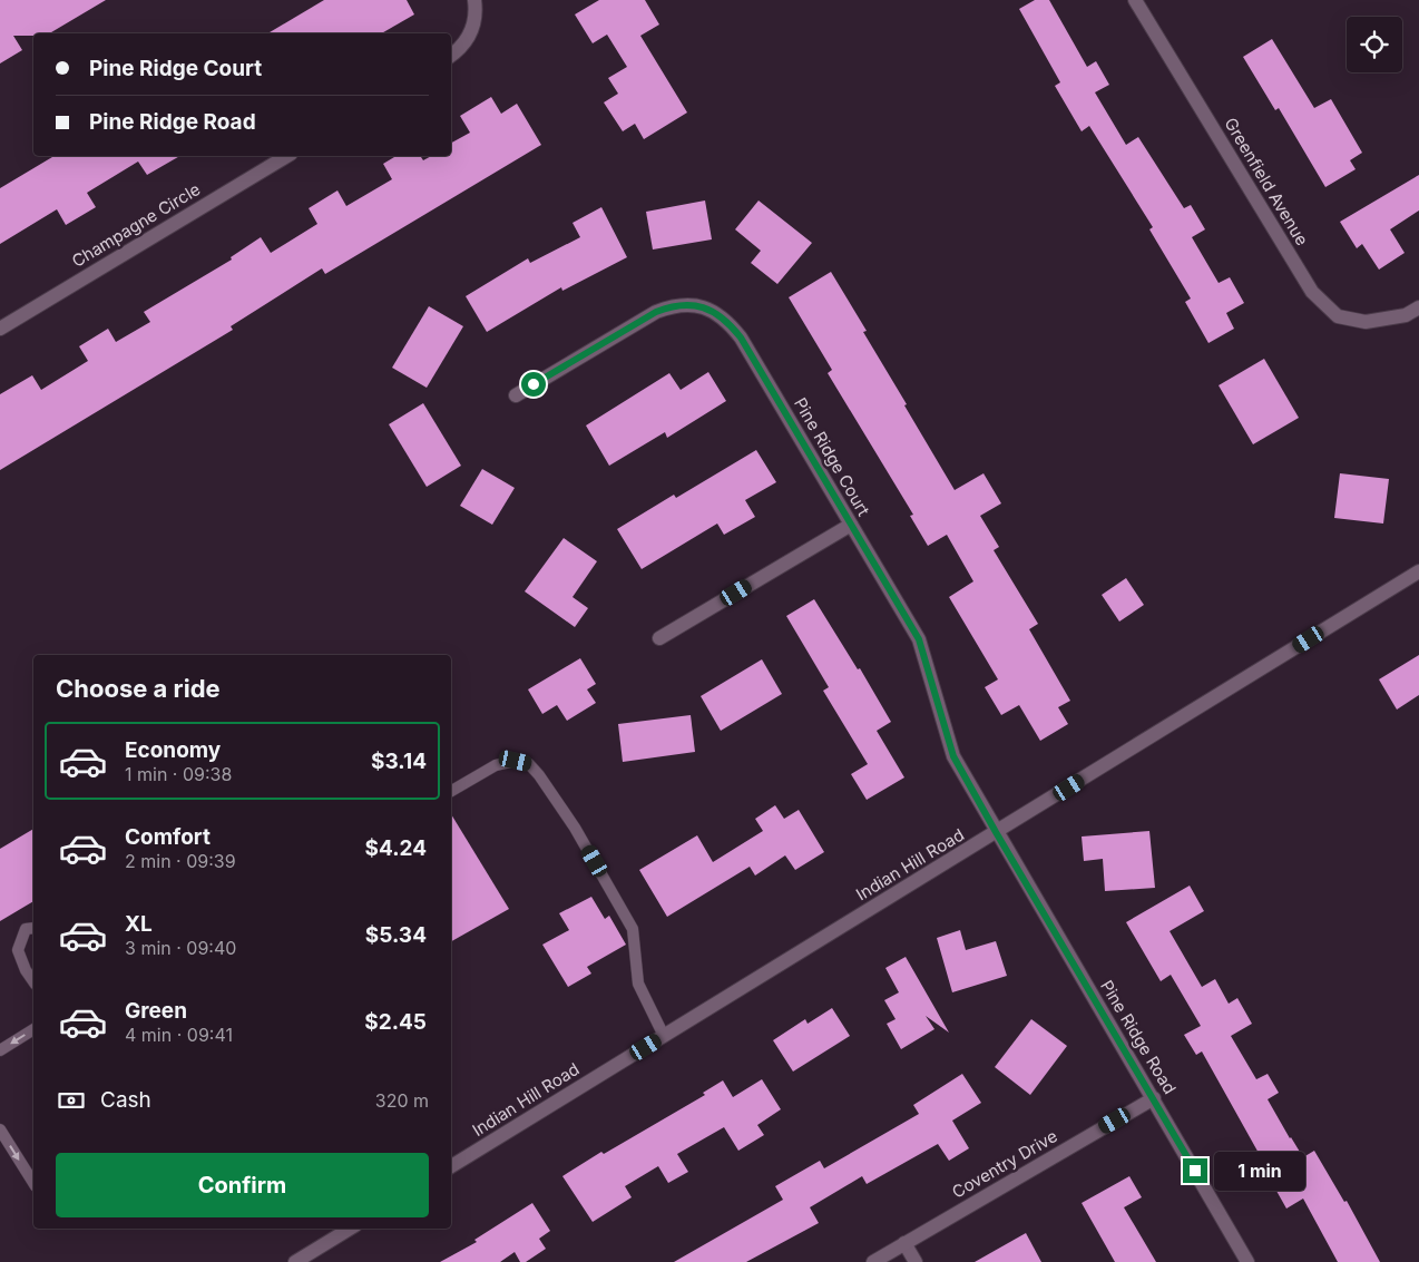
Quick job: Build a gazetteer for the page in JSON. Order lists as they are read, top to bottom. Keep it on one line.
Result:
{"streets":{"street":["Greenfield Avenue","Champagne Circle","Pine Ridge Court","Indian Hill Road","Pine Ridge Road","Coventry Drive"]},"crossings":[["Pine Ridge Court","Indian Hill Road"],["Pine Ridge Court","Pine Ridge Road"],["Indian Hill Road","Pine Ridge Road"],["Pine Ridge Road","Coventry Drive"]],"page":{"banner":["Pine Ridge Court","Pine Ridge Road"],"heading":"Choose a ride","list":[{"name":"Economy","note":"1 min · 09:38","value":"$3.14"},{"name":"Comfort","note":"2 min · 09:39","value":"$4.24"},{"name":"XL","note":"3 min · 09:40","value":"$5.34"},{"name":"Green","note":"4 min · 09:41","value":"$2.45"}],"pay":["Cash","320 m"],"buttons":"Confirm","bubble":"1 min"}}
